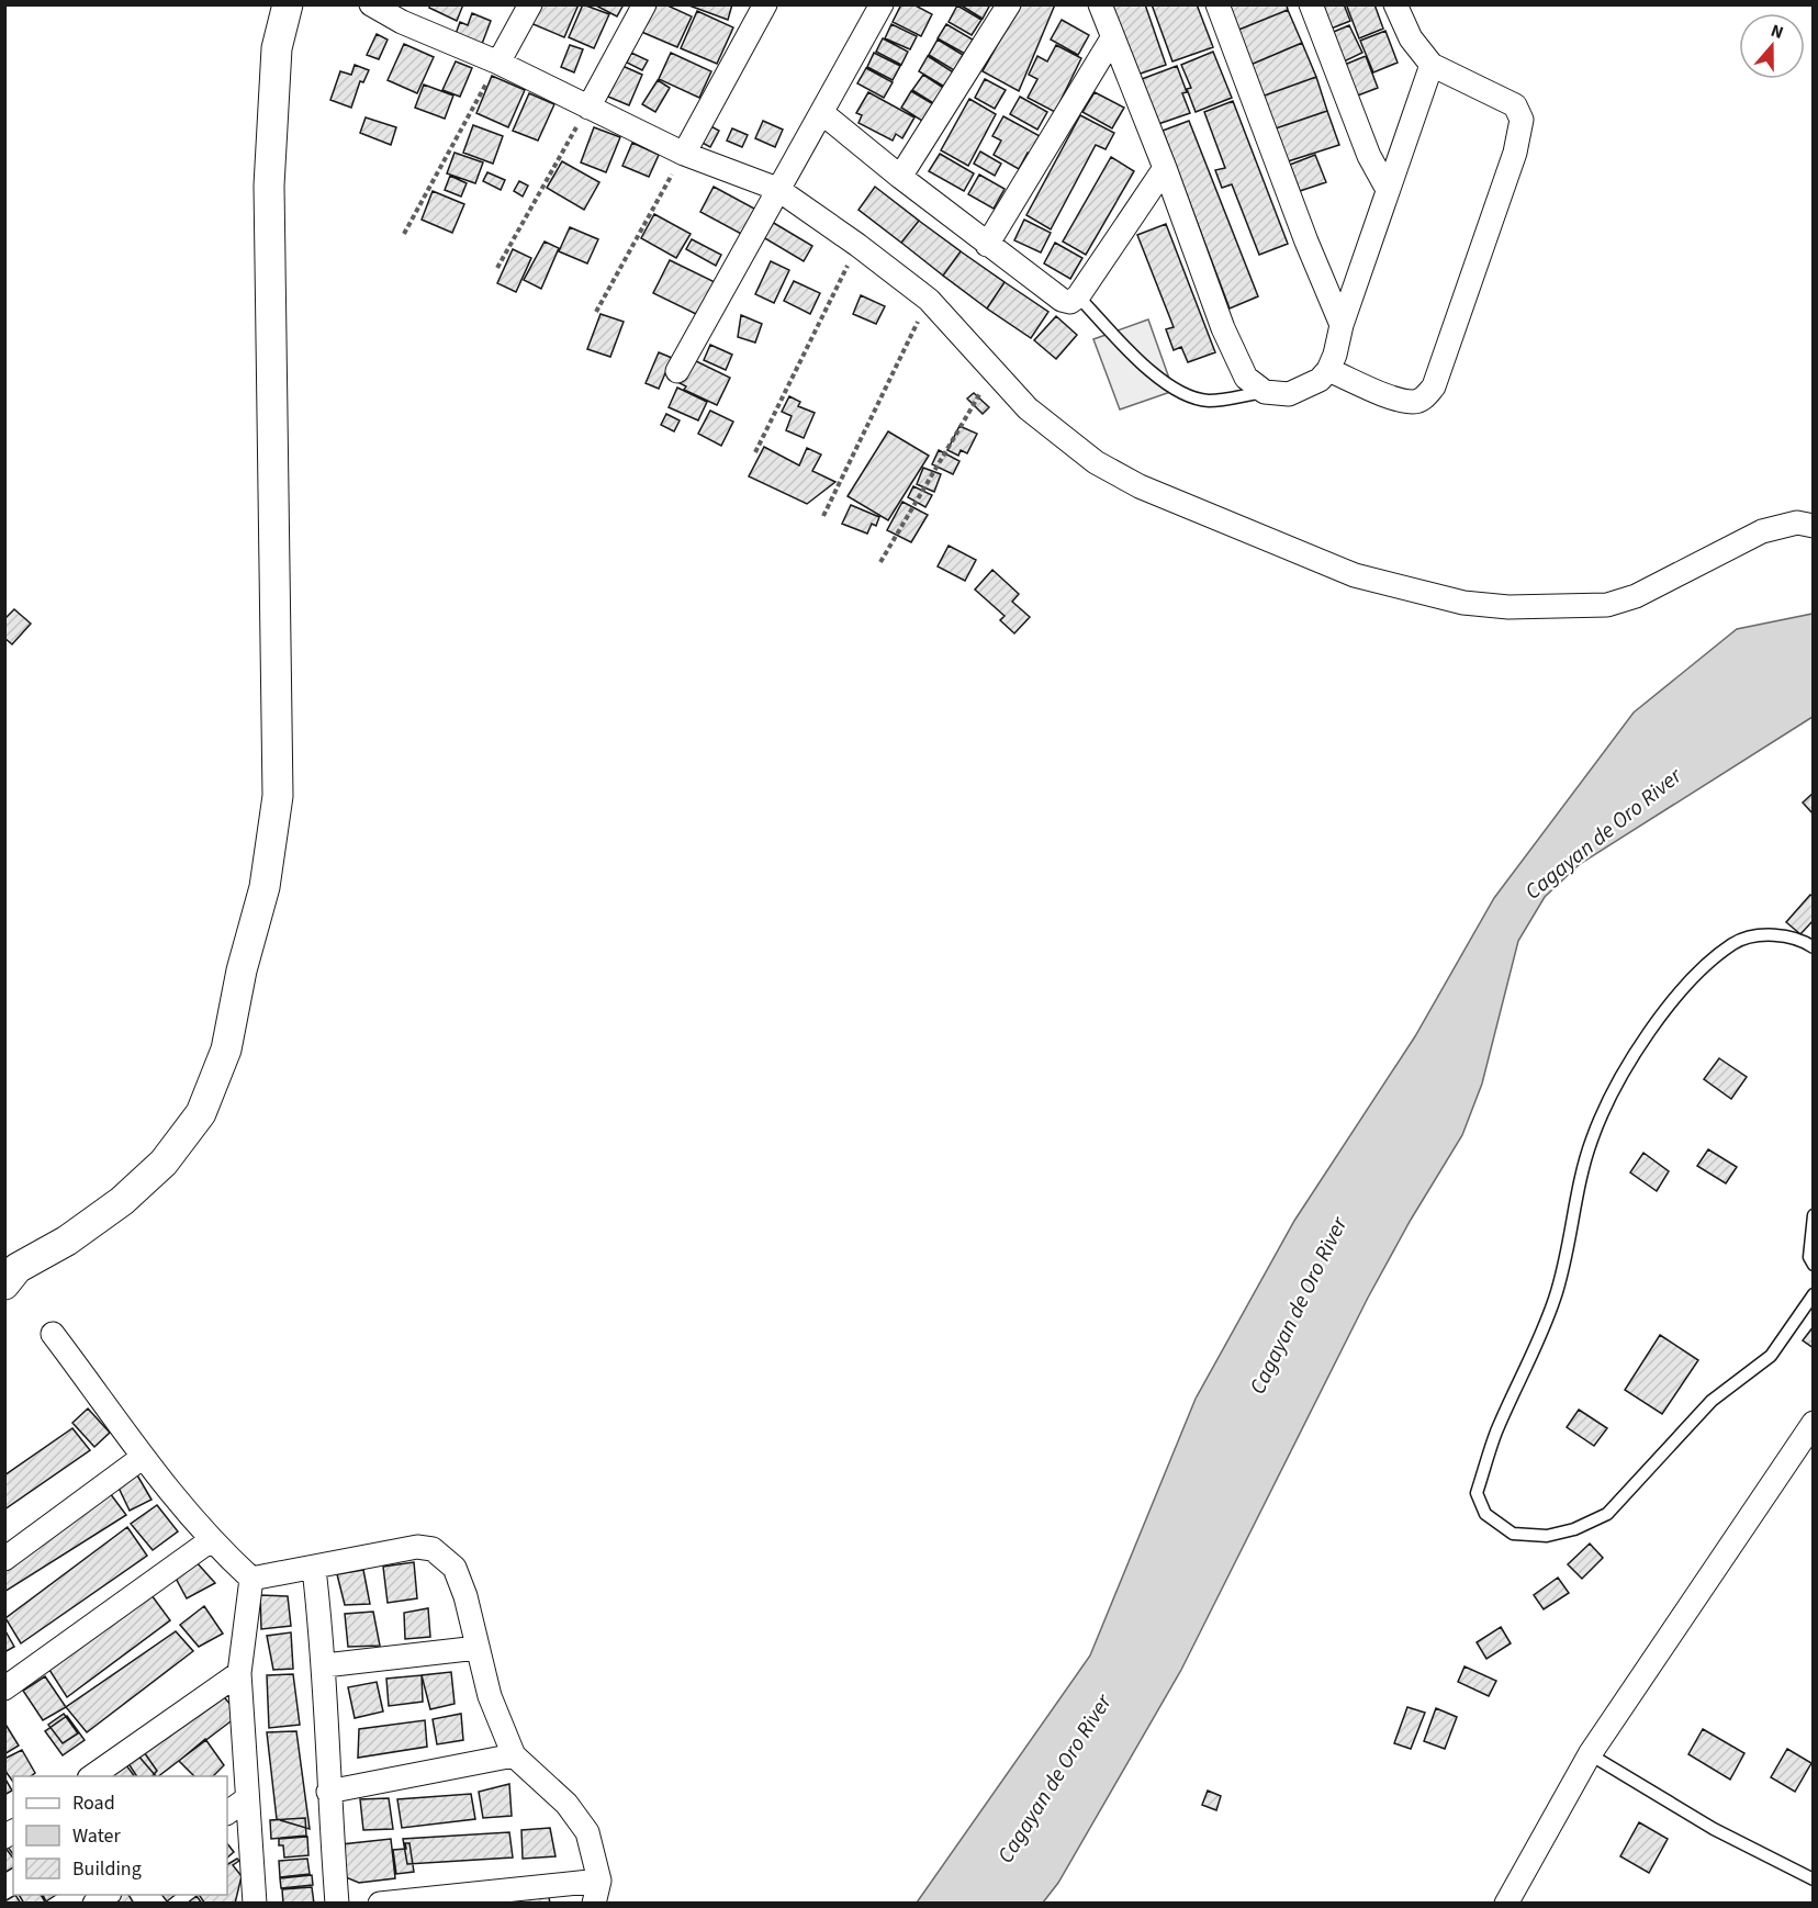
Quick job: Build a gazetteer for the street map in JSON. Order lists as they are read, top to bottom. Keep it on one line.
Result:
{"water":["Cagayan de Oro River"],"legend":["Road","Water","Building"],"north":"top"}
